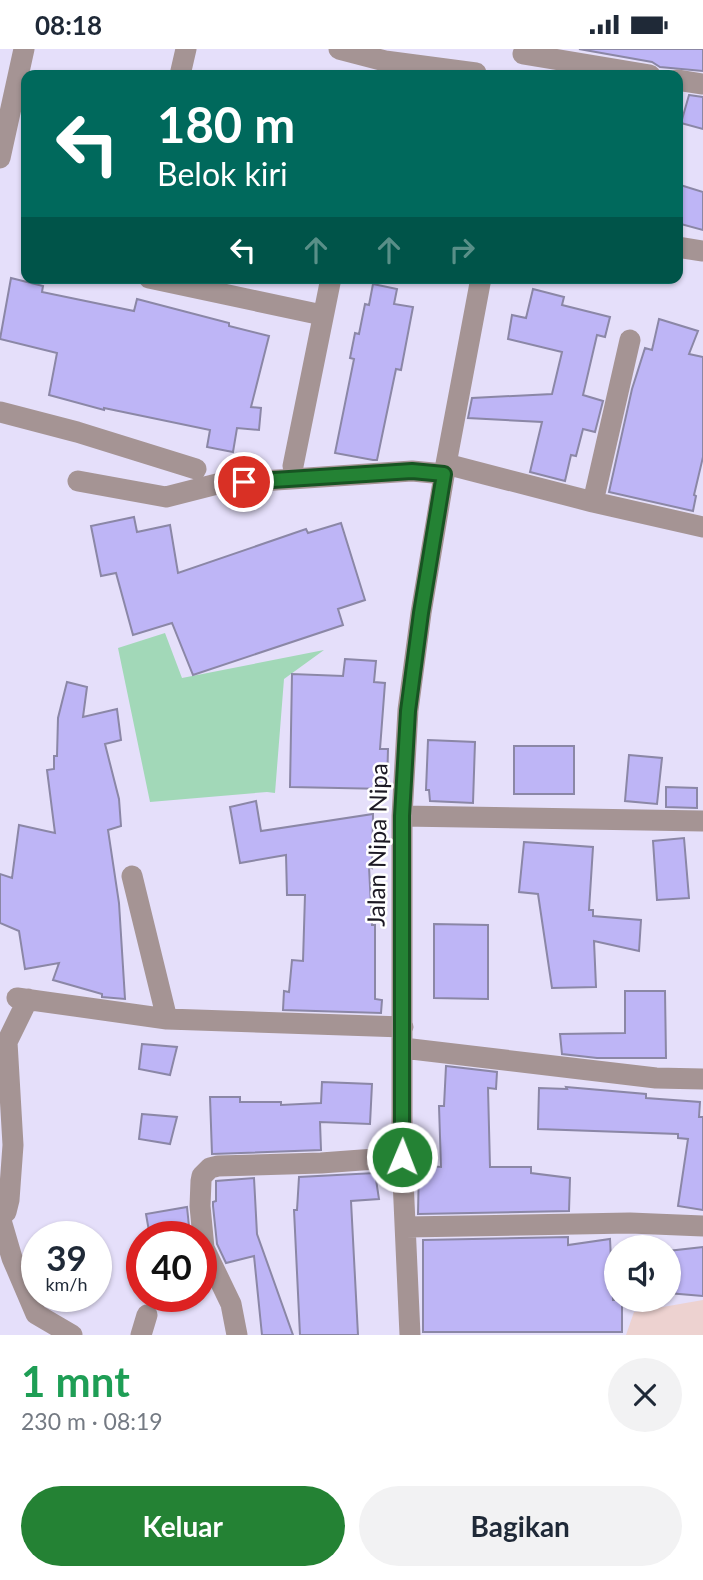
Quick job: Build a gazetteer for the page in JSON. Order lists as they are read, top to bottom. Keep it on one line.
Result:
{"streets":{"street":["Jalan Nipa Nipa"]},"page":{"status":"08:18","turn":["180 m","Belok kiri"],"speed":"39 km/h","limit":"40","heading":["1 mnt","230 m · 08:19"],"buttons":["Keluar","Bagikan"]}}
